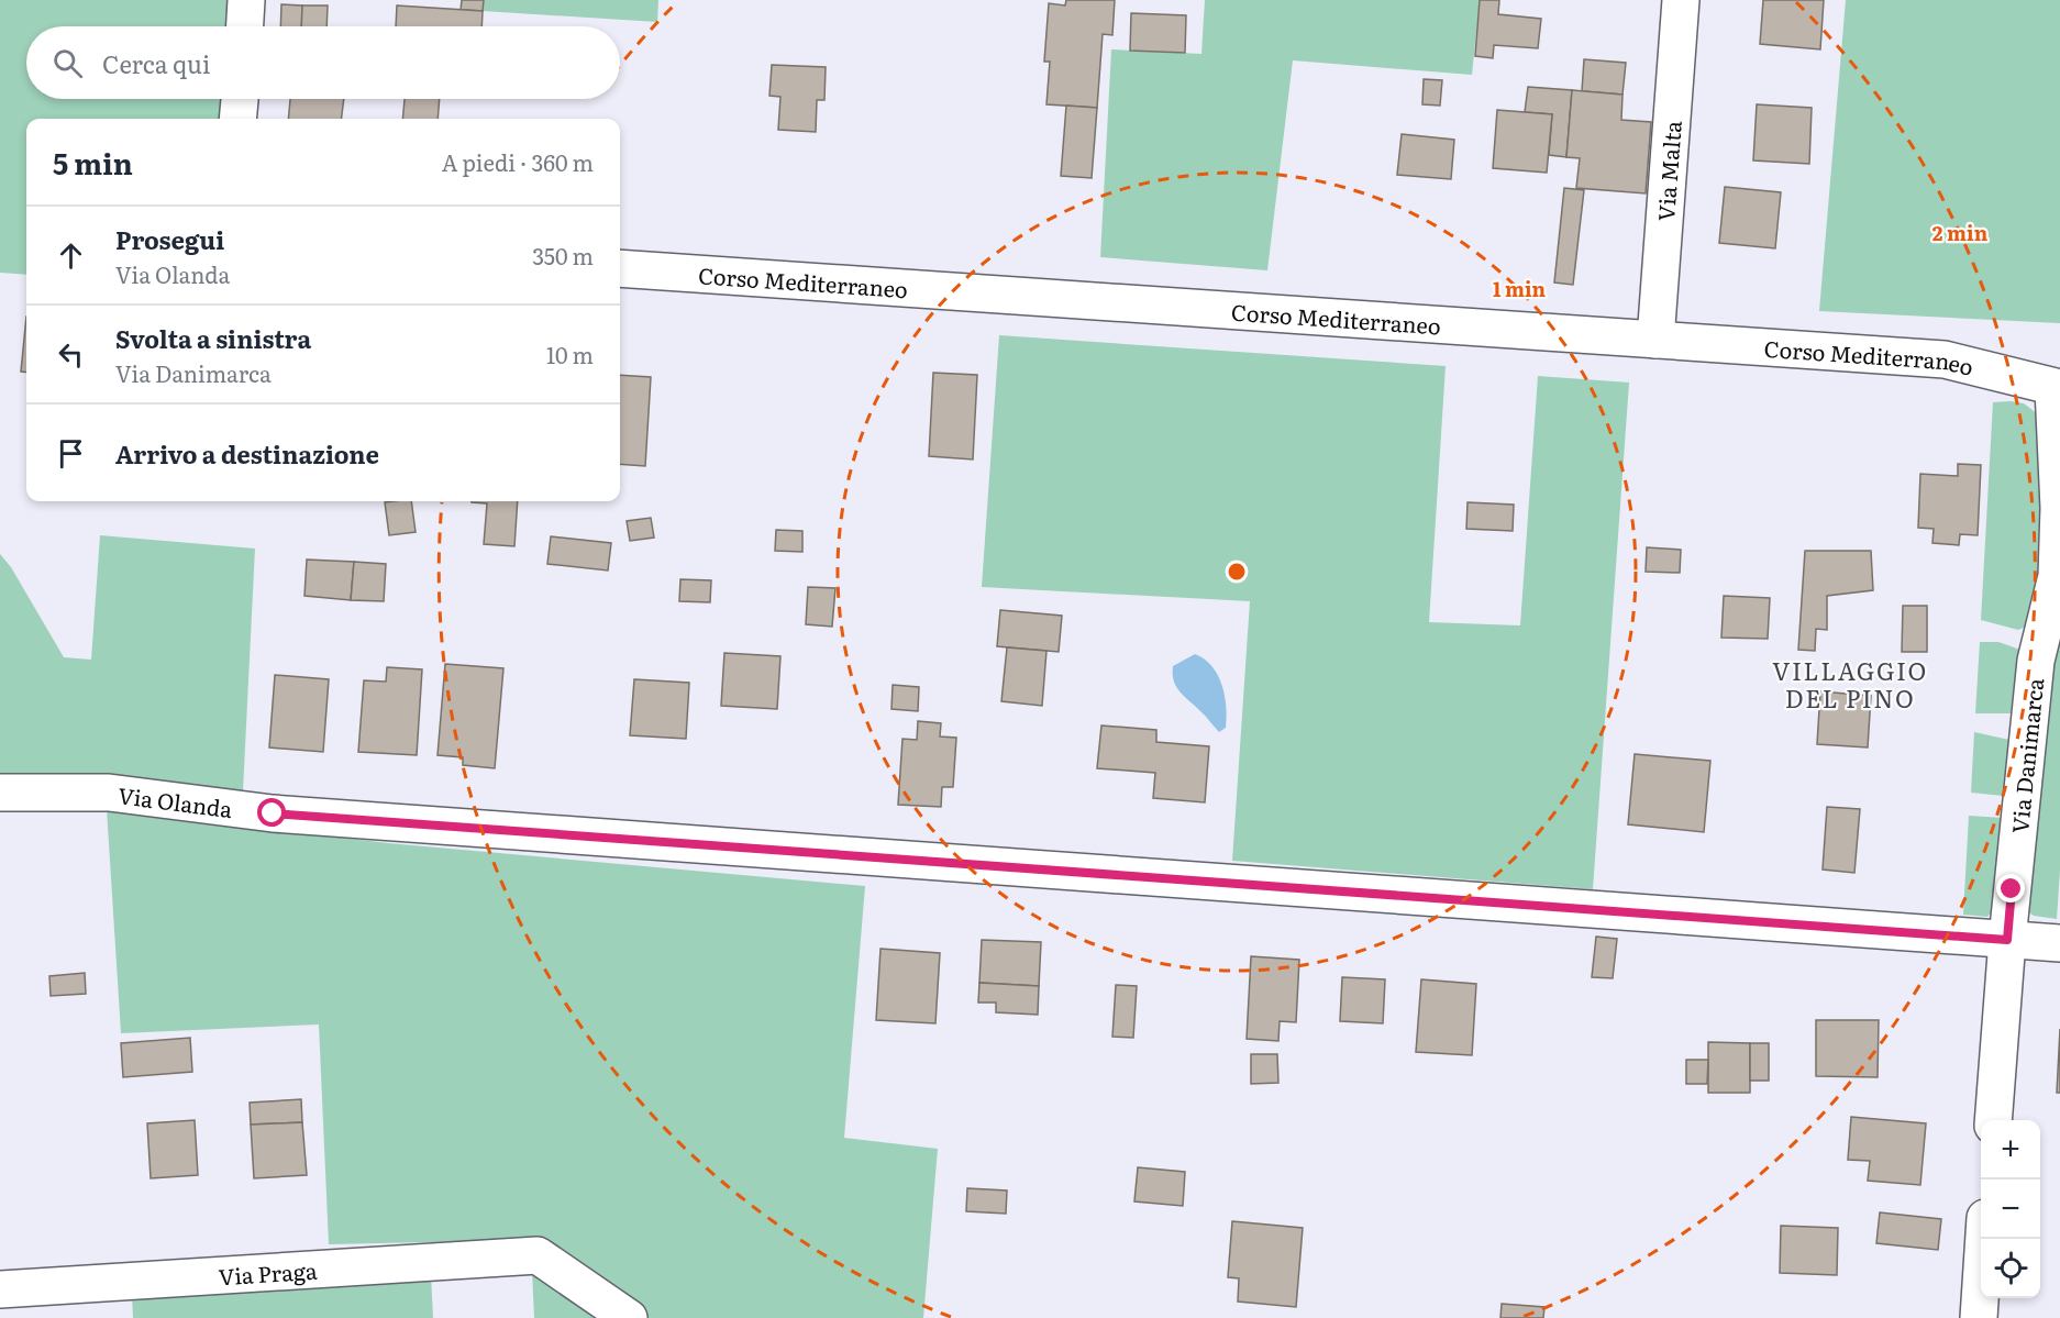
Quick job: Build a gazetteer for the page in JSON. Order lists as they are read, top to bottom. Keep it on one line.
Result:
{"streets":{"street":["Via Malta","Corso Mediterraneo","Via Danimarca","Via Olanda","Via Praga"]},"crossings":[["Via Malta","Corso Mediterraneo"],["Corso Mediterraneo","Via Danimarca"],["Via Danimarca","Via Olanda"]],"districts":["VILLAGGIO DEL PINO"],"page":{"search":"Cerca qui","heading":["5 min","A piedi · 360 m"],"list":[["Prosegui","Via Olanda","350 m"],["Svolta a sinistra","Via Danimarca","10 m"],"Arrivo a destinazione"],"map_buttons":["+","−"]},"rings":["2 min","1 min"]}
